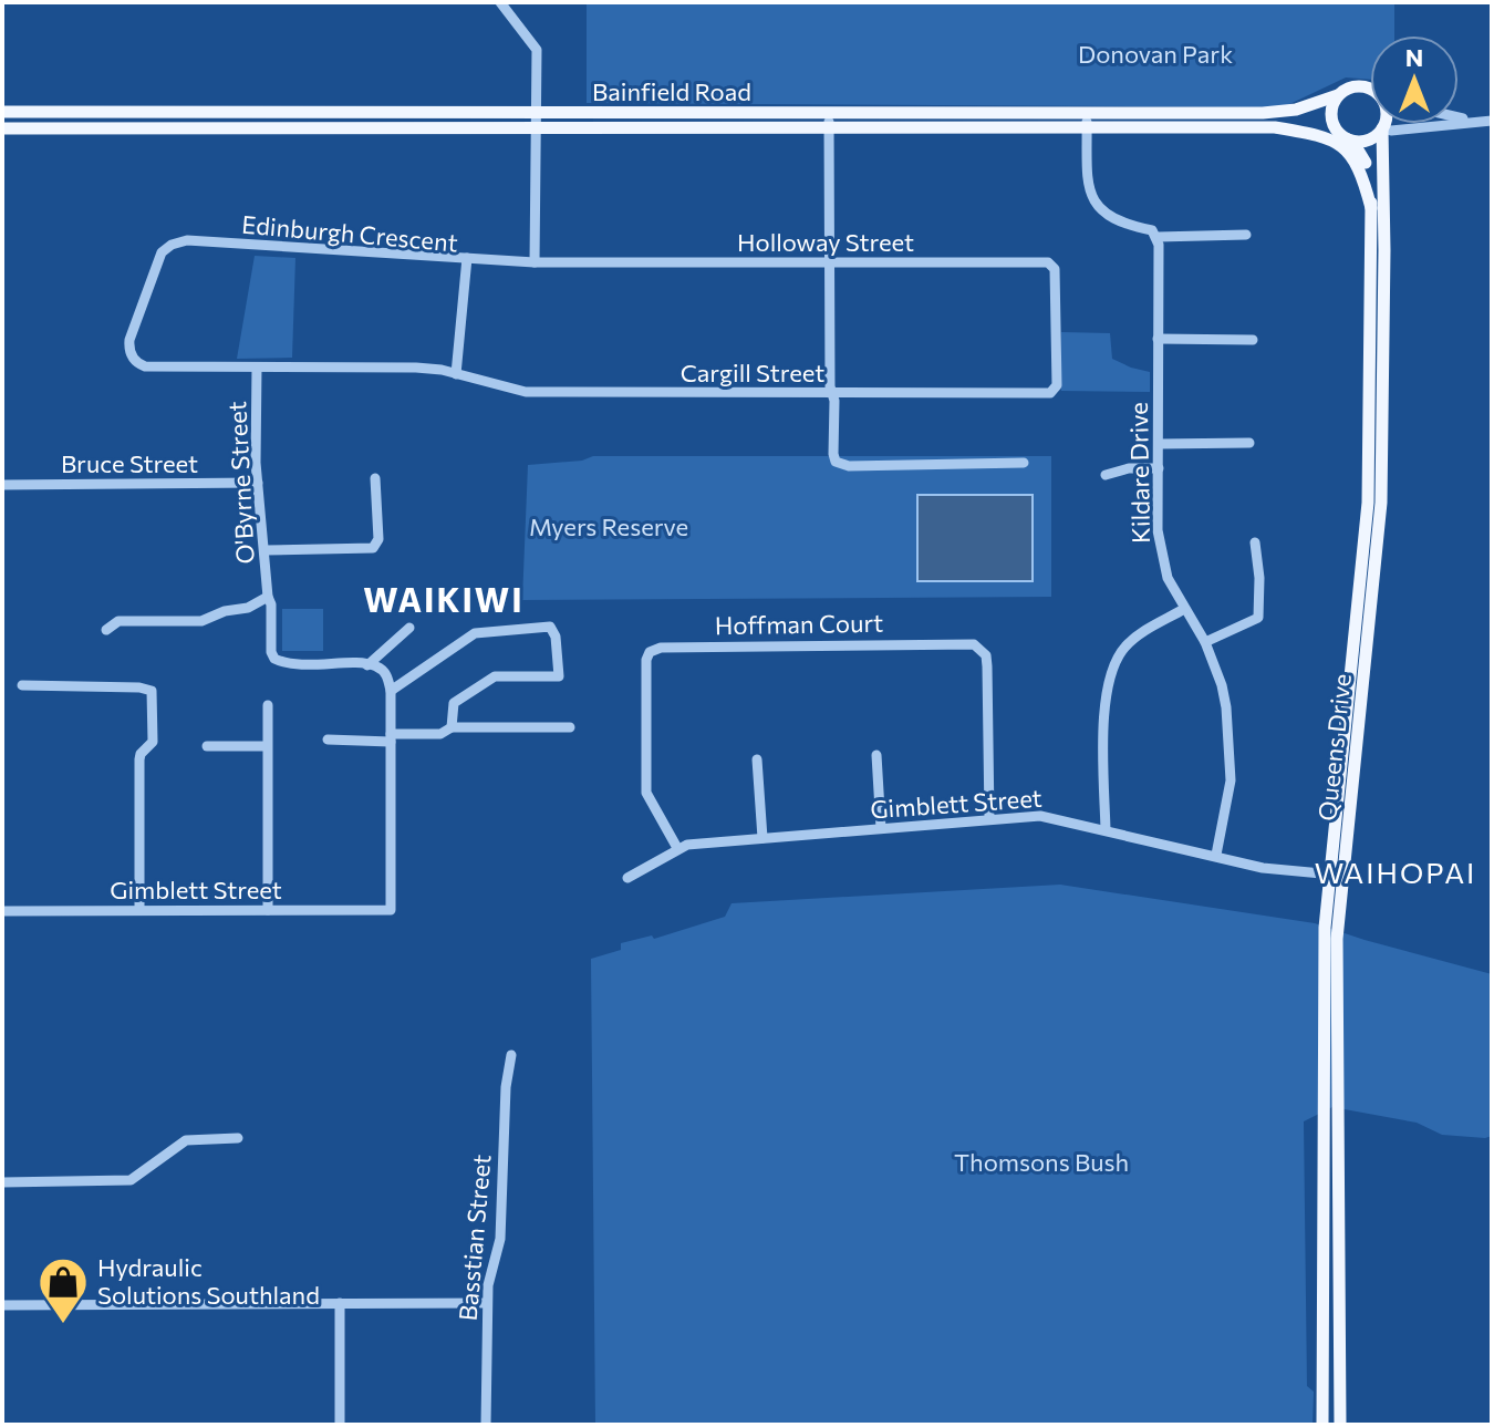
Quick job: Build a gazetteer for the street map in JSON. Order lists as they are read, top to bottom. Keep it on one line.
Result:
{"streets":{"main road":["Bainfield Road","Queens Drive"],"street":["Edinburgh Crescent","Holloway Street","Cargill Street","Bruce Street","Kildare Drive","O'Byrne Street","Hoffman Court","Gimblett Street","Basstian Street"]},"crossings":[["Bainfield Road","Queens Drive"],["Edinburgh Crescent","Holloway Street"],["Edinburgh Crescent","Cargill Street"],["Edinburgh Crescent","O'Byrne Street"],["Holloway Street","Cargill Street"],["Bruce Street","O'Byrne Street"],["Kildare Drive","Gimblett Street"],["Hoffman Court","Gimblett Street"],["Queens Drive","Gimblett Street"]],"districts":["WAIKIWI","WAIHOPAI"],"parks":["Donovan Park","Myers Reserve","Thomsons Bush"],"places":{"shop":["Hydraulic Solutions Southland"]},"north":"top"}
